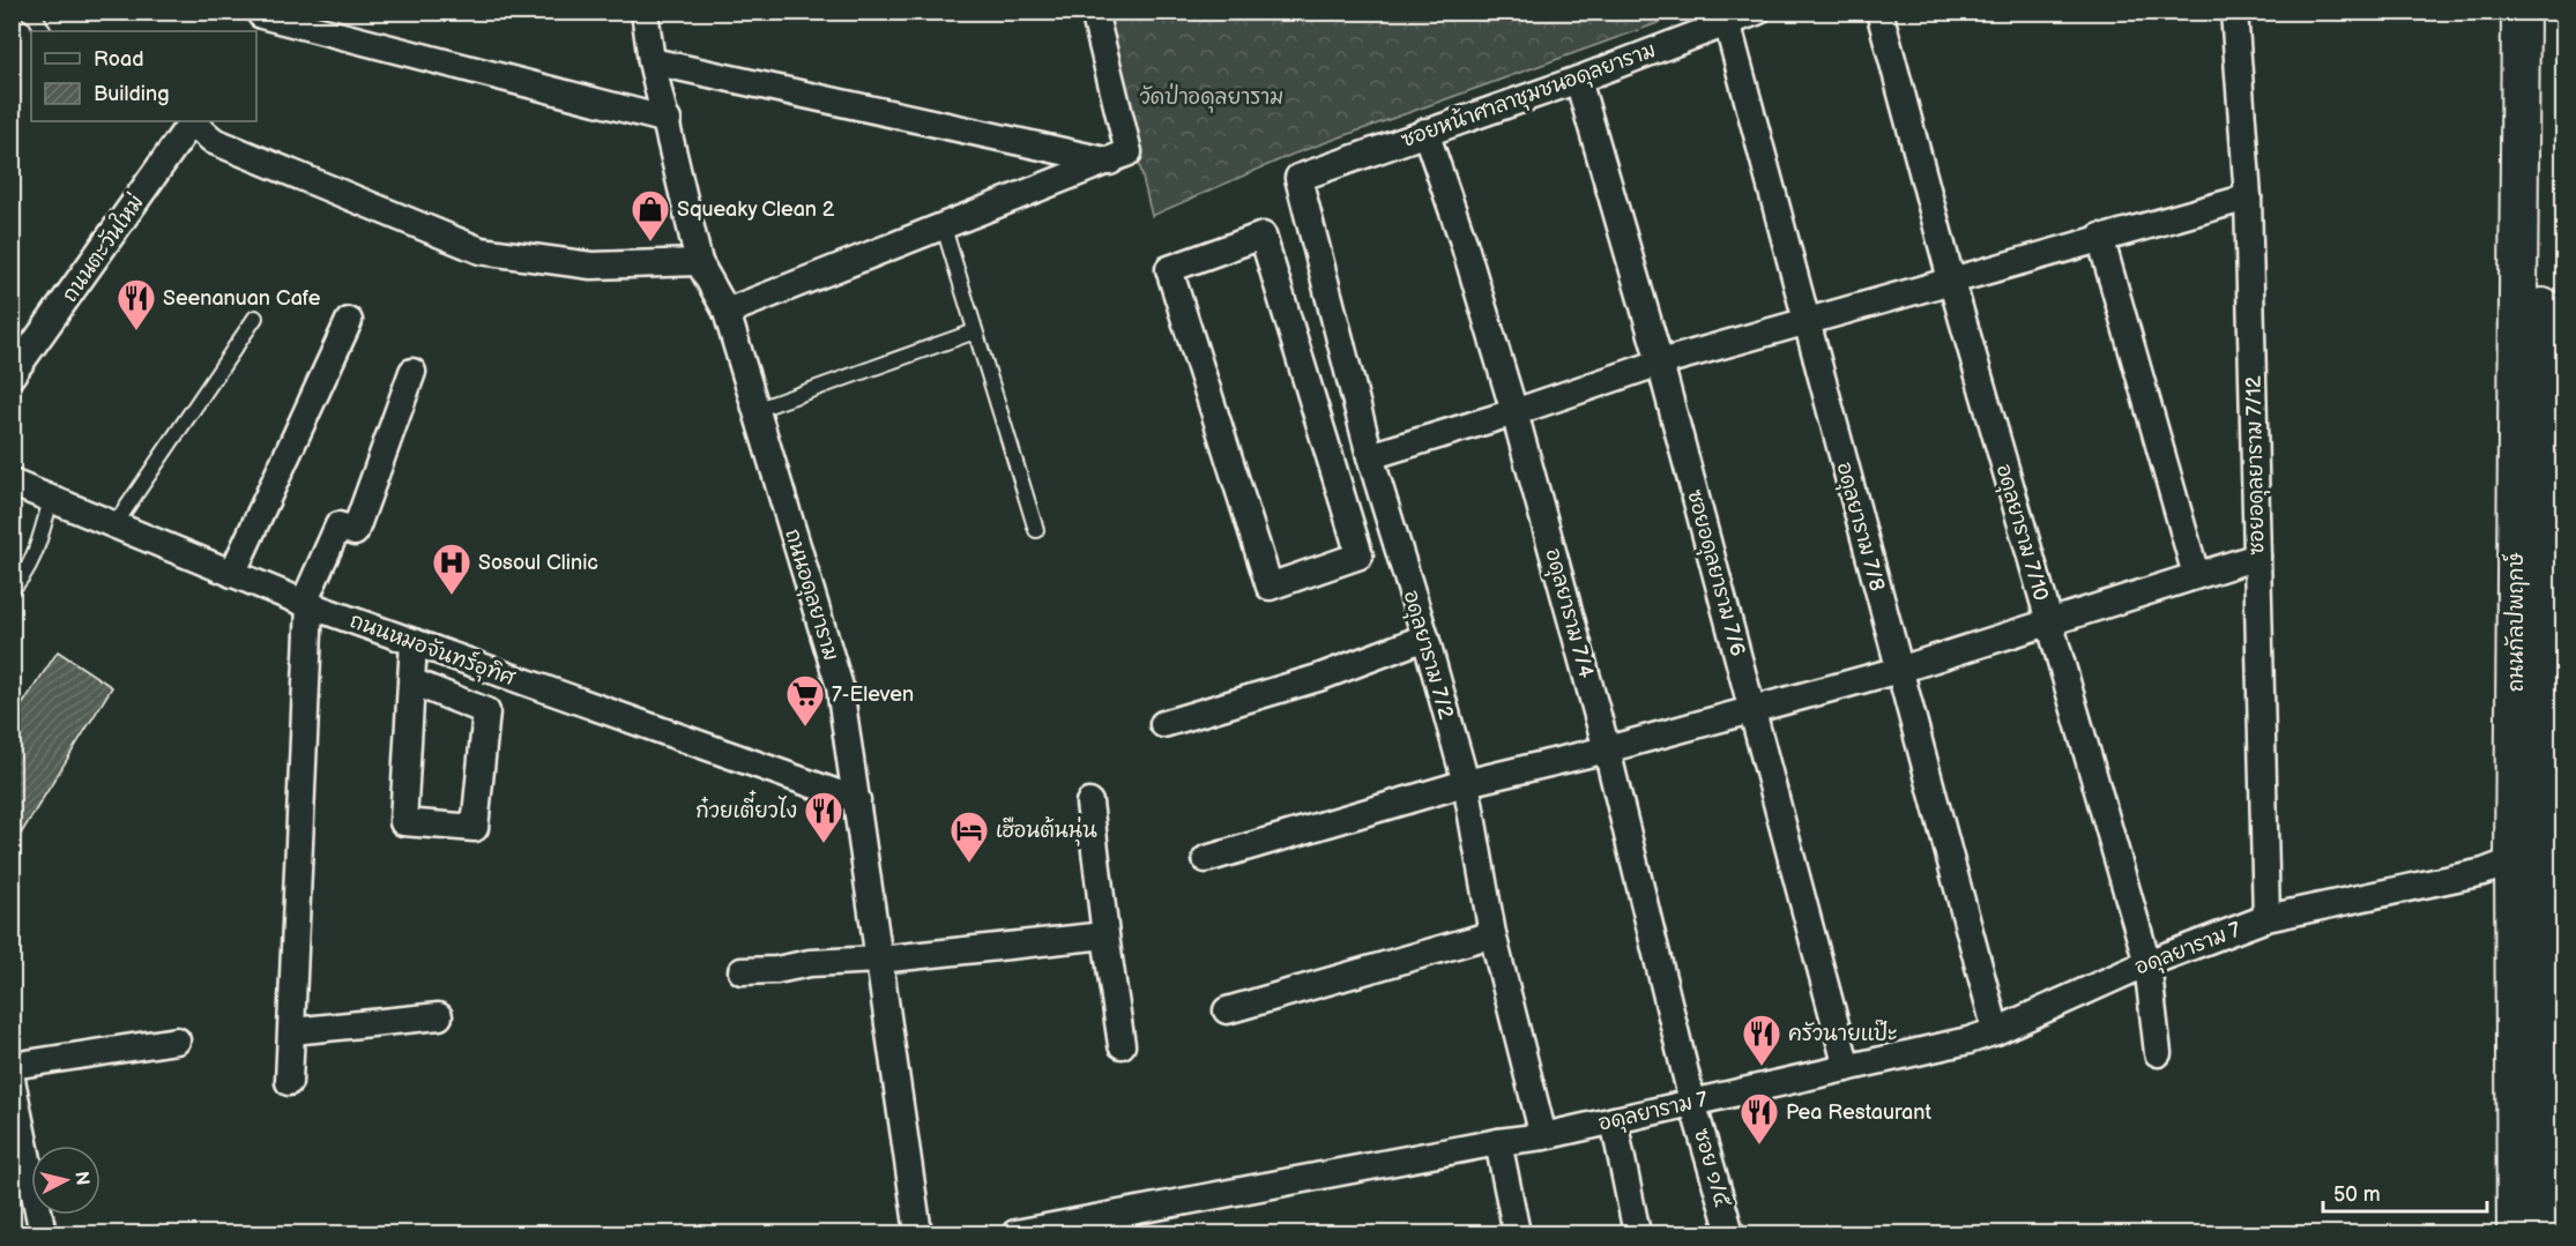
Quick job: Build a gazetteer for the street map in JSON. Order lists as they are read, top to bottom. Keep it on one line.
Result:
{"streets":{"main road":["ถนนกัลปพฤกษ์"],"street":["ซอยหน้าศาลาชุมชนอดุลยาราม","ถนนตะวันใหม่","ซอยอดุลยาราม 7/12","อดุลยาราม 7/8","อดุลยาราม 7/10","ซอยอดุลยาราม 7/6","ถนนอดุลยาราม","อดุลยาราม 7/4","ถนนหมอจันทร์อุทิศ","อดุลยาราม 7/2","อดุลยาราม 7","ซอย ๑/๕"]},"crossings":[["ซอยหน้าศาลาชุมชนอดุลยาราม","อดุลยาราม 7/8"],["ซอยหน้าศาลาชุมชนอดุลยาราม","ซอยอดุลยาราม 7/6"],["ซอยหน้าศาลาชุมชนอดุลยาราม","อดุลยาราม 7/4"],["ซอยหน้าศาลาชุมชนอดุลยาราม","อดุลยาราม 7/2"],["ซอยอดุลยาราม 7/12","อดุลยาราม 7"],["อดุลยาราม 7/8","อดุลยาราม 7"],["อดุลยาราม 7/10","อดุลยาราม 7"],["ซอยอดุลยาราม 7/6","อดุลยาราม 7"],["ถนนอดุลยาราม","ถนนหมอจันทร์อุทิศ"],["อดุลยาราม 7/4","อดุลยาราม 7"],["อดุลยาราม 7/4","ซอย ๑/๕"],["ถนนกัลปพฤกษ์","อดุลยาราม 7"],["อดุลยาราม 7/2","อดุลยาราม 7"],["อดุลยาราม 7","ซอย ๑/๕"]],"parks":["วัดป่าอดุลยาราม"],"places":{"shop":["Squeaky Clean 2"],"restaurant":["Seenanuan Cafe","ก๋วยเตี๋ยวไง","ครัวนายแป๊ะ","Pea Restaurant"],"hospital":["Sosoul Clinic"],"supermarket":["7-Eleven"],"hotel":["เฮือนต้นนุ่น"]},"legend":["Road","Building"],"scale_bar":"50 m","north":"right"}
